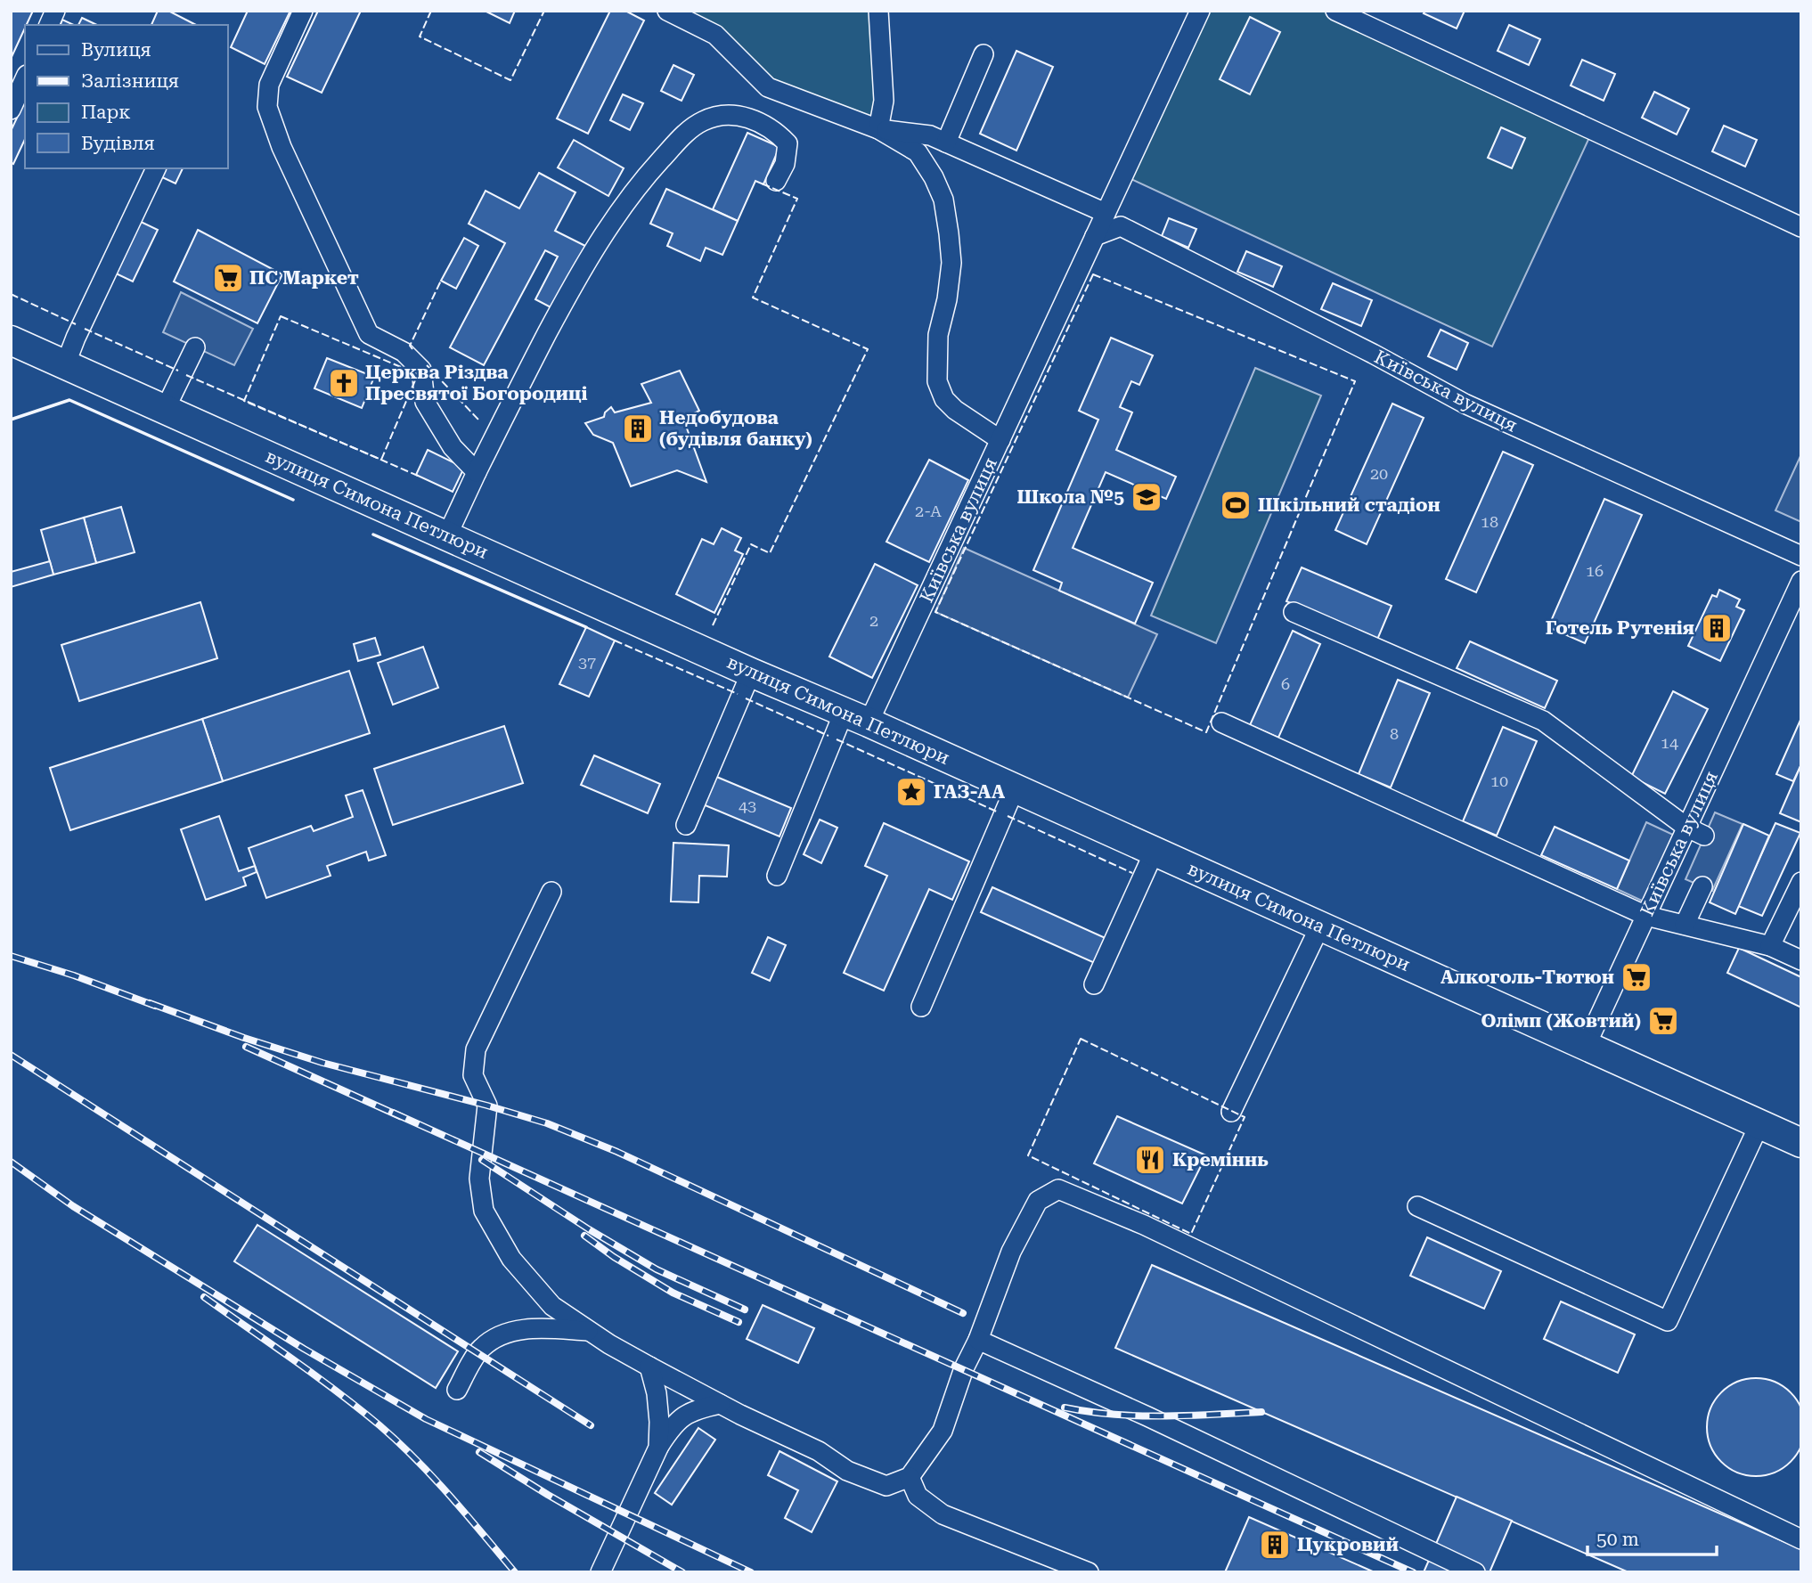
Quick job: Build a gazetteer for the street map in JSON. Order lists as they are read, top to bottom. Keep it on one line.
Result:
{"streets":{"highway":["вулиця Симона Петлюри"],"street":["Київська вулиця"]},"crossings":[["Київська вулиця","вулиця Симона Петлюри"]],"places":{"supermarket":["ПС Маркет","Алкоголь-Тютюн","Олімп (Жовтий)"],"church":["Церква Різдва Пресвятої Богородиці"],"building":["Недобудова (будівля банку)","Готель Рутенія","Цукровий"],"school or university":["Школа №5"],"sports":["Шкільний стадіон"],"place":["ГАЗ-АА"],"restaurant":["Креміннь"]},"house_numbers":["20","2-А","18","16","2","37","6","8","14","10","43"],"legend":["Вулиця","Залізниця","Парк","Будівля"],"scale_bar":"50 m"}
